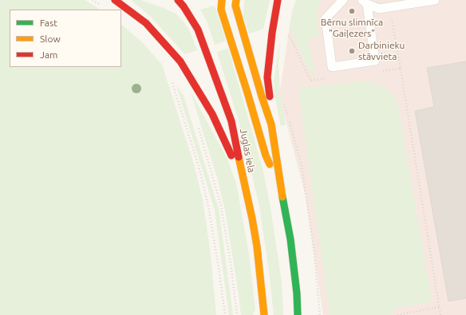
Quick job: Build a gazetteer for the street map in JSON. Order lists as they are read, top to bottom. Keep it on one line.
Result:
{"streets":{"main road":["Juglas iela"]},"places":["Bērnu slimnīca \"Gaiļezers\"","Darbinieku stāvvieta"],"legend":["Fast","Slow","Jam"]}
